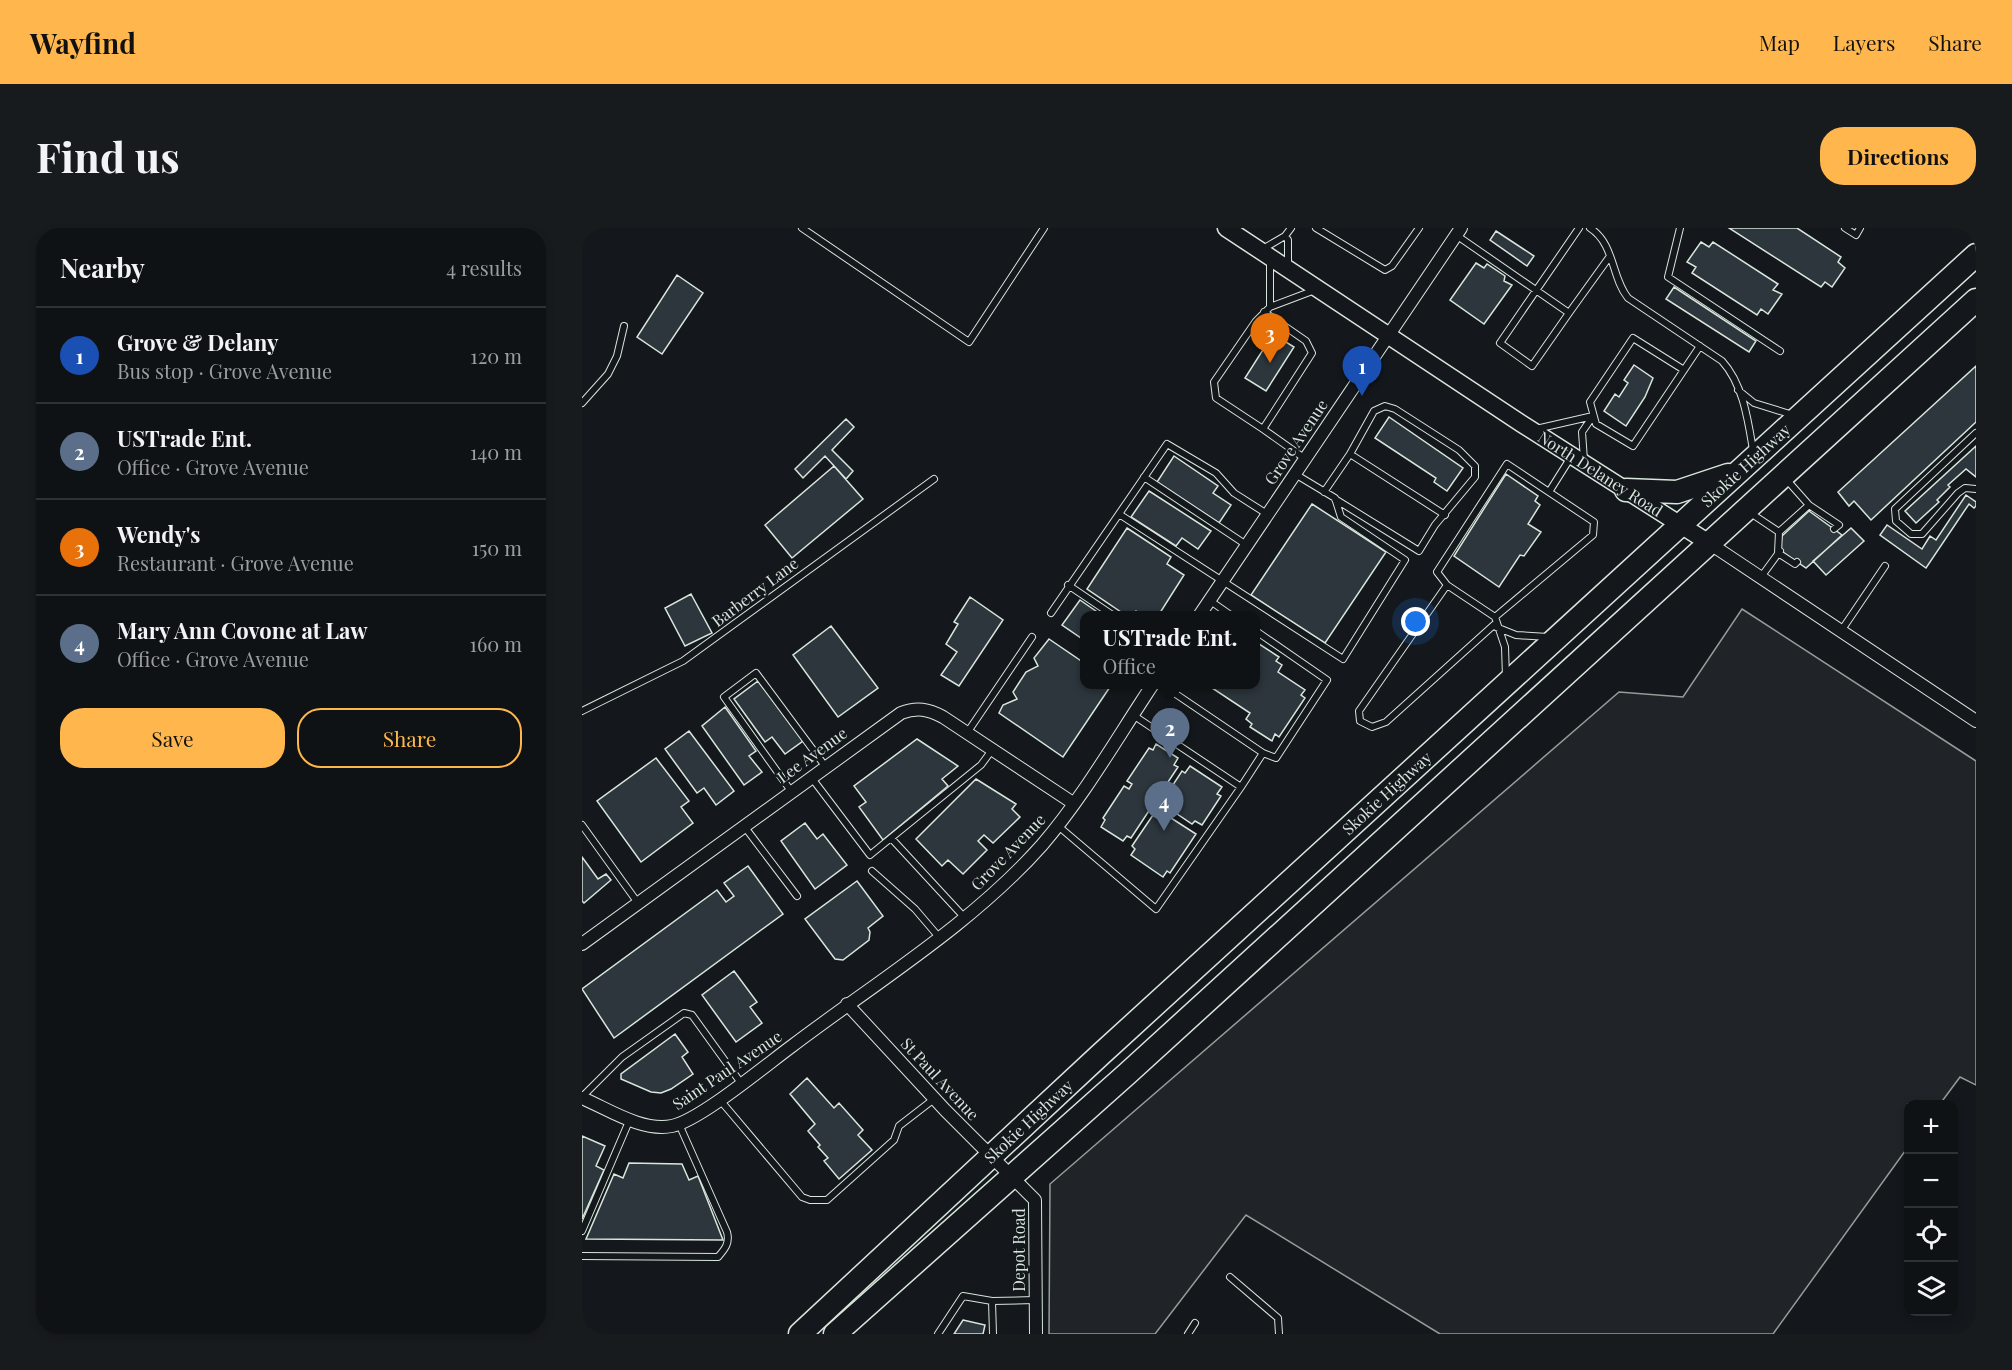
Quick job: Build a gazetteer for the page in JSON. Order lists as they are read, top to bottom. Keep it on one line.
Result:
{"streets":{"highway":["Skokie Highway"],"street":["Grove Avenue","North Delaney Road","Lee Avenue","Saint Paul Avenue","St Paul Avenue","Depot Road"],"lane":["Barberry Lane"]},"crossings":[["Grove Avenue","North Delaney Road"],["Grove Avenue","Lee Avenue"],["Grove Avenue","Saint Paul Avenue"],["Grove Avenue","St Paul Avenue"],["Skokie Highway","North Delaney Road"],["Skokie Highway","St Paul Avenue"],["Skokie Highway","Depot Road"],["Saint Paul Avenue","St Paul Avenue"],["St Paul Avenue","Depot Road"]],"page":{"header":"Wayfind","nav":["Map","Layers","Share"],"buttons":["Directions",["Save","Share"]],"title":"Find us","heading":["Nearby","4 results"],"list":[{"mark":"1","name":"Grove & Delany","note":"Bus stop · Grove Avenue","value":"120 m"},{"mark":"2","name":"USTrade Ent.","note":"Office · Grove Avenue","value":"140 m"},{"mark":"3","name":"Wendy's","note":"Restaurant · Grove Avenue","value":"150 m"},{"mark":"4","name":"Mary Ann Covone at Law","note":"Office · Grove Avenue","value":"160 m"}],"pins":["3","1","2","4"],"popup":["USTrade Ent.","Office"],"map_buttons":["+","−"]}}
